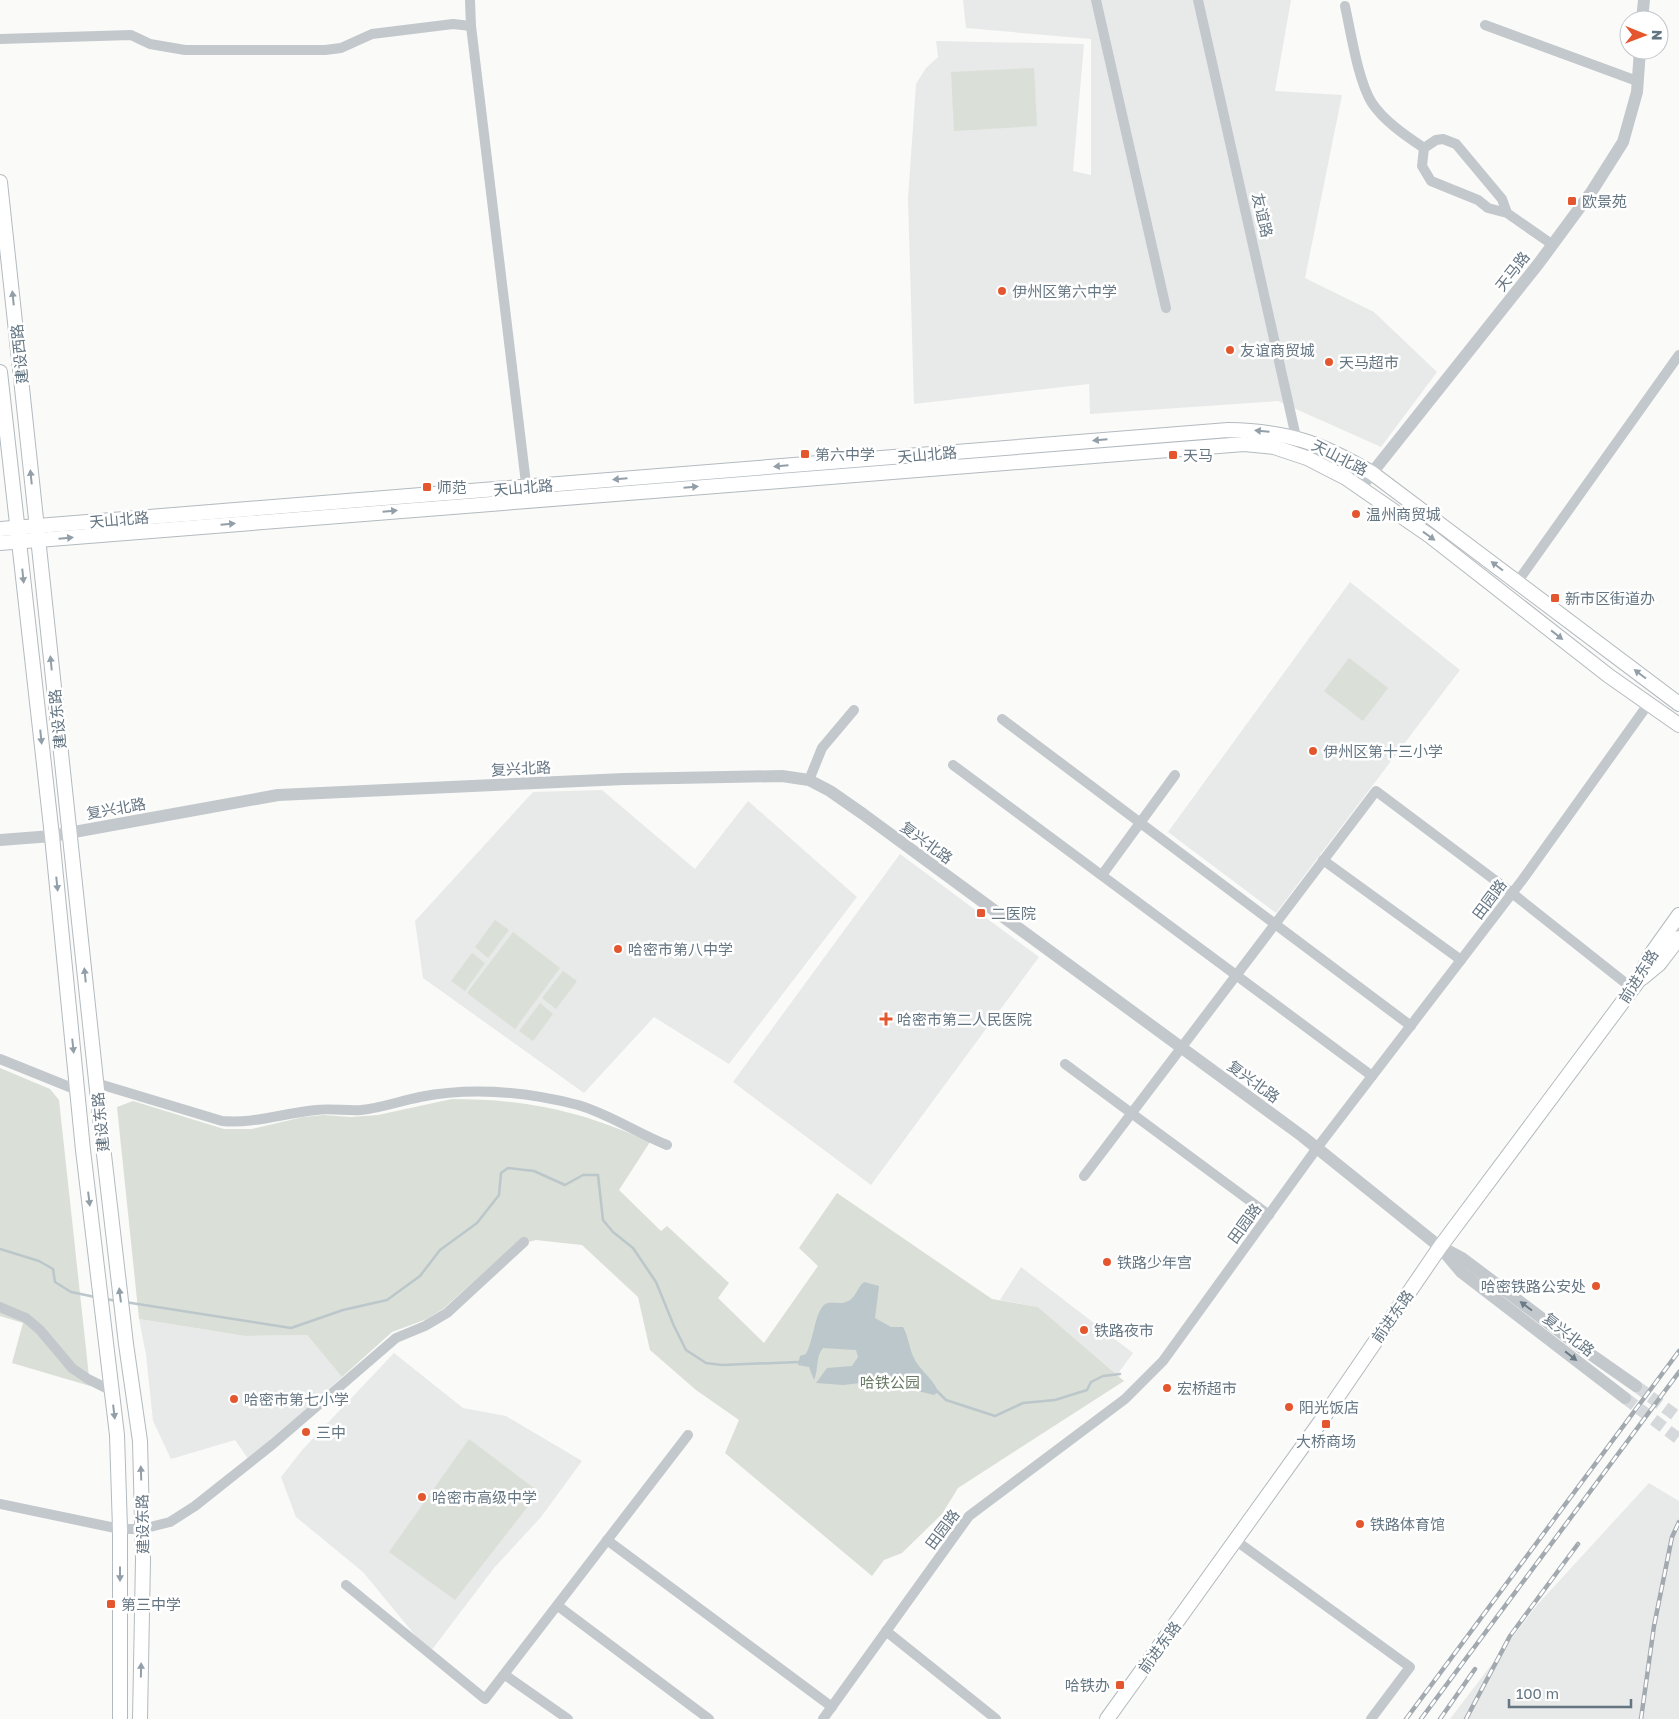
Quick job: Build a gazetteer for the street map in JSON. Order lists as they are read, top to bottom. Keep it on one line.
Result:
{"streets":{"main road":["建设西路","天山北路","建设东路","前进东路"],"street":["友谊路","天马路","复兴北路","田园路"]},"crossings":[["友谊路","天山北路"],["天马路","天山北路"],["建设西路","天山北路"],["建设西路","建设东路"],["天山北路","建设东路"],["建设东路","复兴北路"],["复兴北路","田园路"],["复兴北路","前进东路"]],"parks":["哈铁公园"],"places":{"transit":["欧景苑","第六中学","天马","师范","新市区街道办","二医院","大桥商场","第三中学","哈铁办"],"other":["伊州区第六中学","友谊商贸城","天马超市","温州商贸城","伊州区第十三小学","哈密市第八中学","铁路少年宫","哈密铁路公安处","铁路夜市","宏桥超市","哈密市第七小学","阳光饭店","三中","哈密市高级中学","铁路体育馆"],"health":["哈密市第二人民医院"]},"scale_bar":"100 m","north":"right"}
